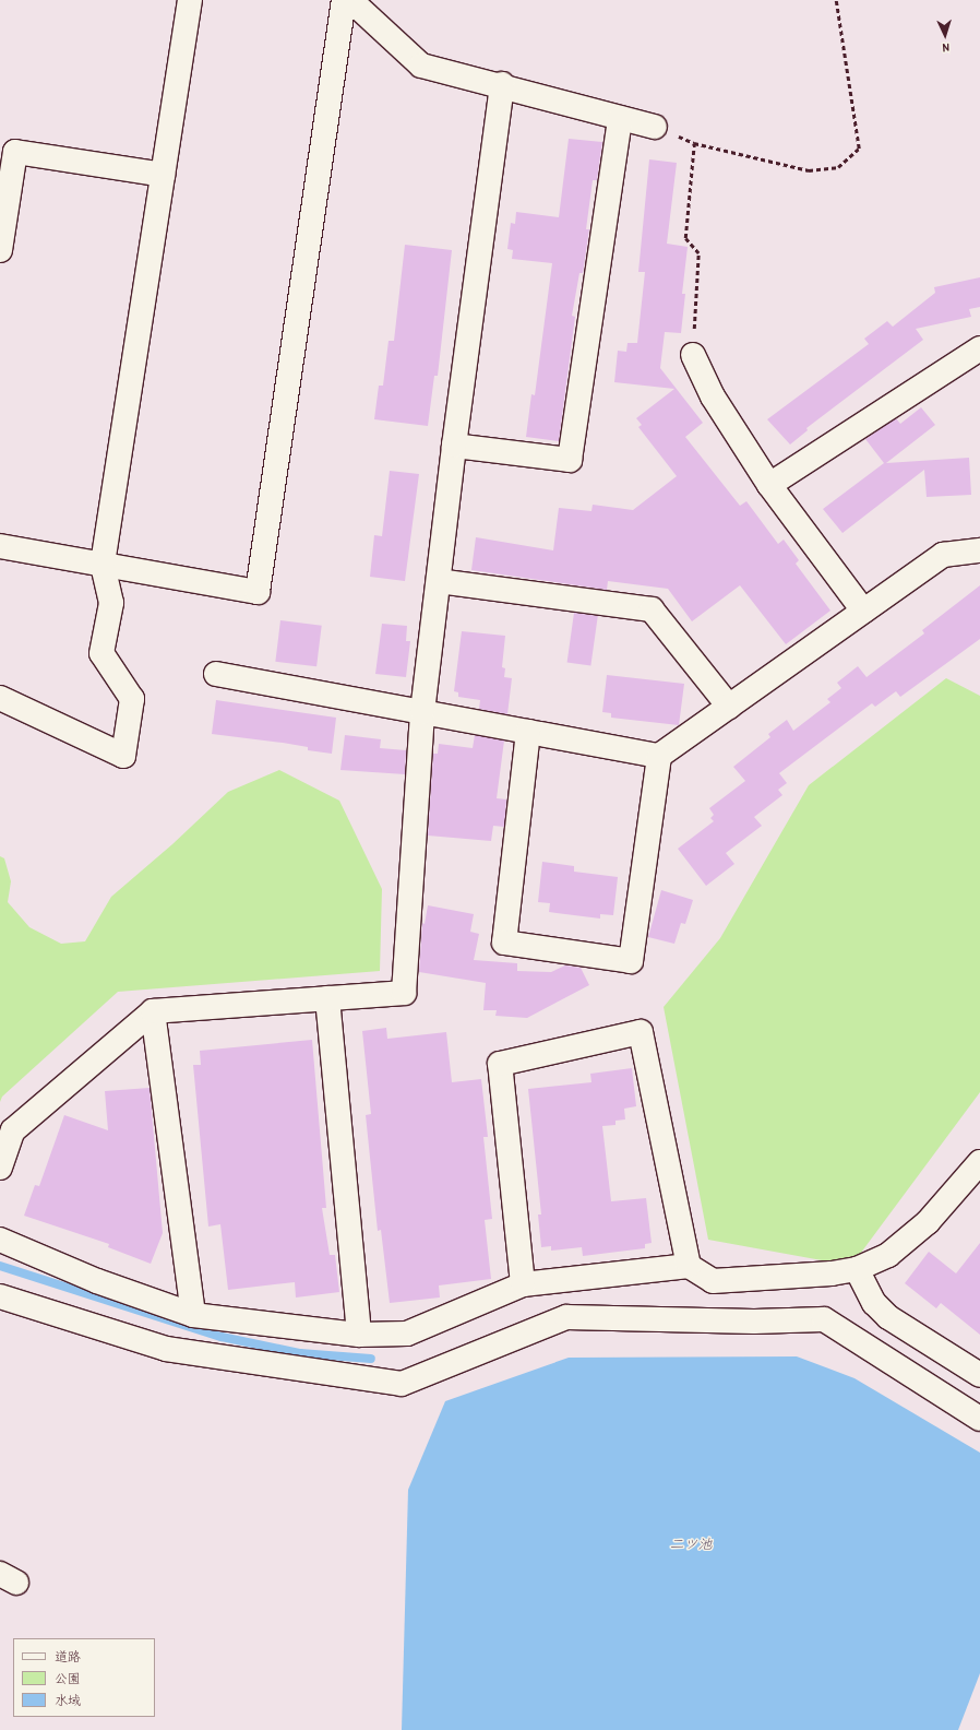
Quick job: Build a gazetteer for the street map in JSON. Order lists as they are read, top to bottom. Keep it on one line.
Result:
{"water":["二ツ池"],"legend":["道路","公園","水域"],"north":"bottom"}
